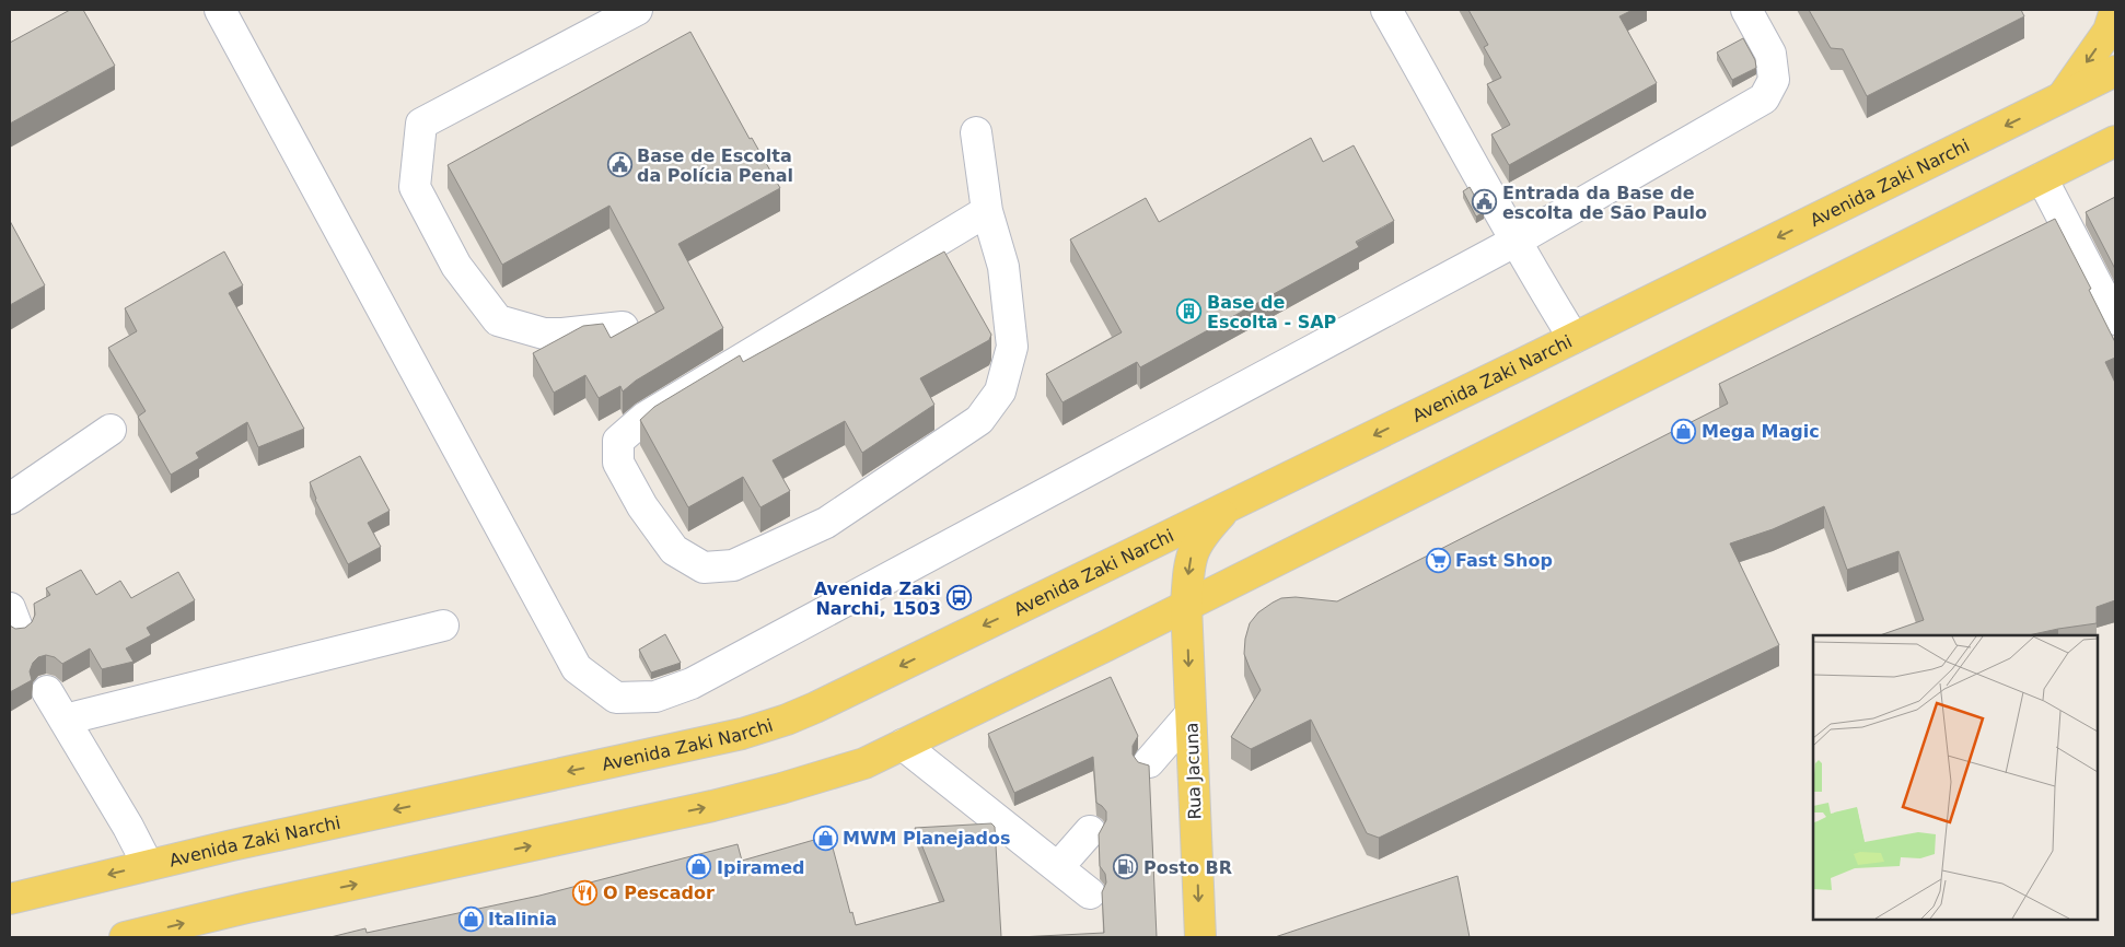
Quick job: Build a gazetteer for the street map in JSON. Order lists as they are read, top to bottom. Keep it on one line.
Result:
{"streets":{"main road":["Avenida Zaki Narchi","Rua Jacuna"]},"crossings":[["Avenida Zaki Narchi","Rua Jacuna"]],"one_way":["Rua Jacuna"],"places":{"public building":["Base de Escolta da Polícia Penal","Entrada da Base de escolta de São Paulo"],"building":["Base de Escolta - SAP"],"shop":["Mega Magic","MWM Planejados","Ipiramed","Italinia"],"supermarket":["Fast Shop"],"bus stop":["Avenida Zaki Narchi, 1503"],"fuel station":["Posto BR"],"restaurant":["O Pescador"]}}
